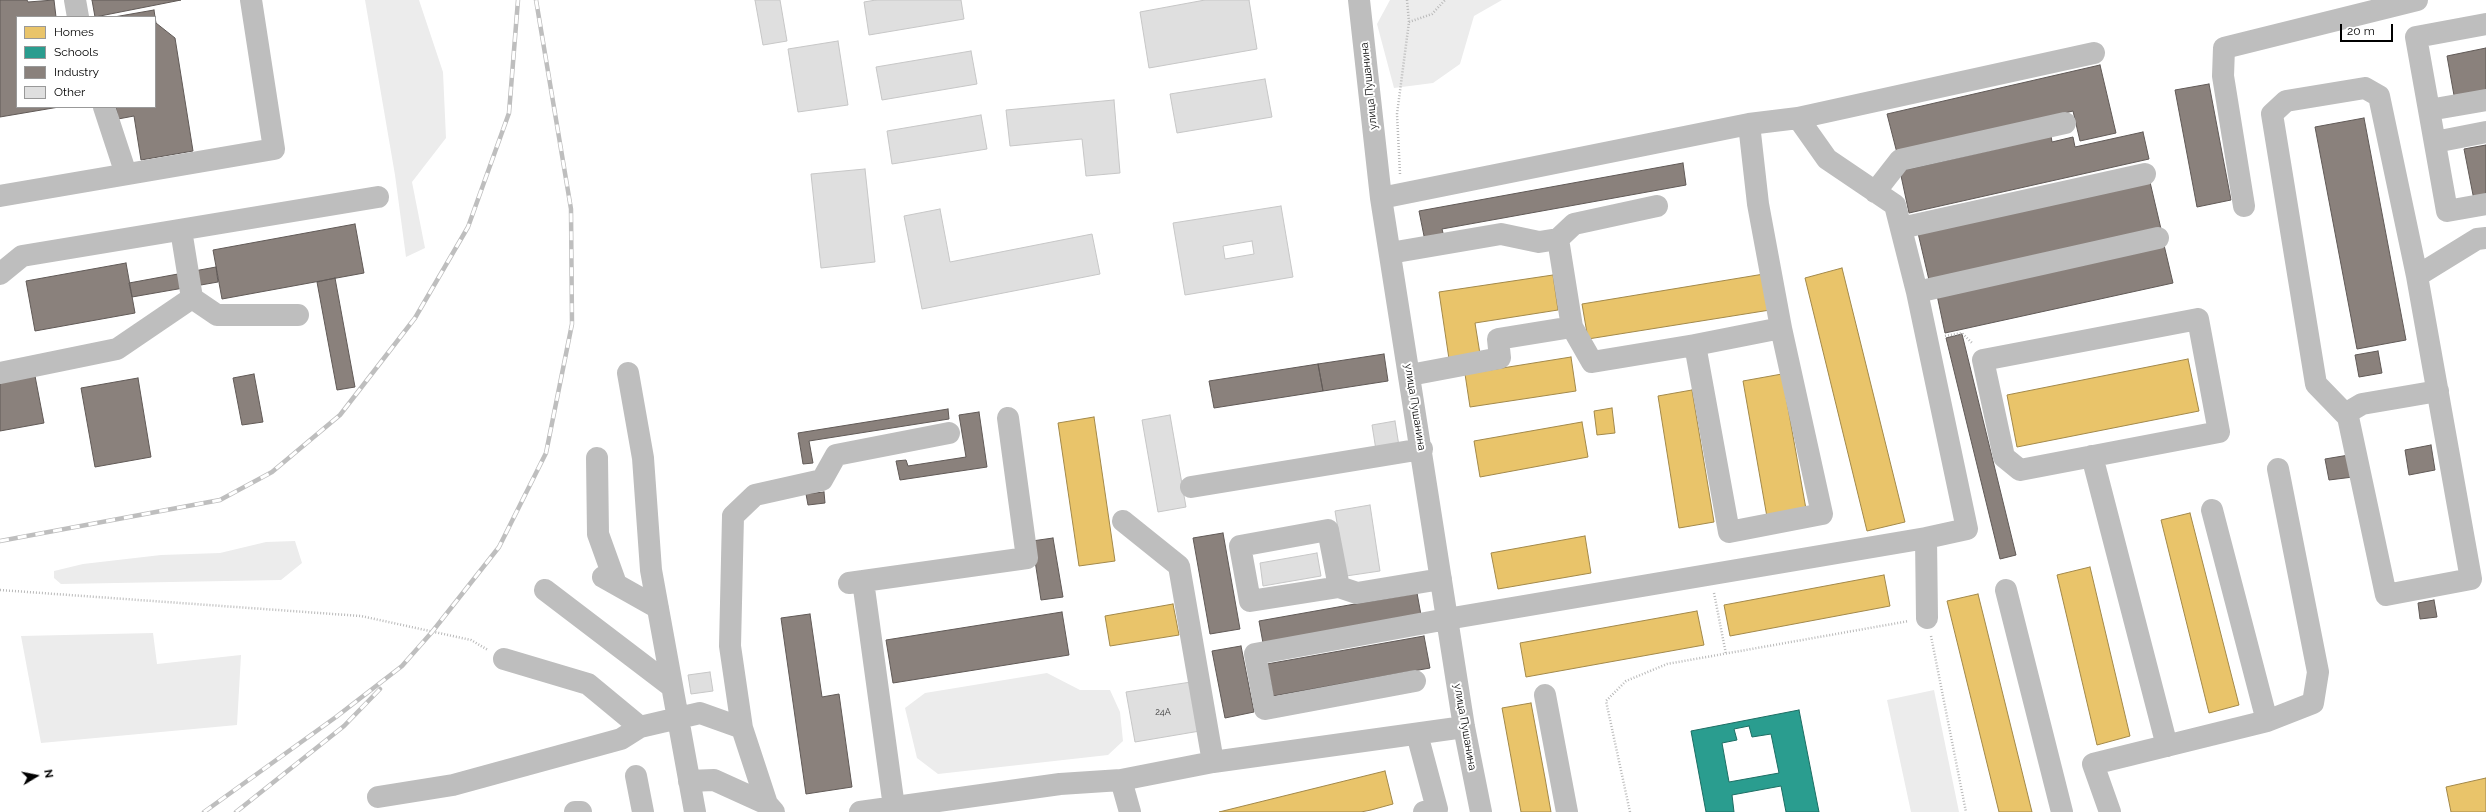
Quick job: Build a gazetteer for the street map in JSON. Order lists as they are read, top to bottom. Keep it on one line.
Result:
{"streets":{"street":["улица Пушанина"]},"house_numbers":["24А"],"legend":["Homes","Schools","Industry","Other"],"scale_bar":"20 m","north":"right"}
